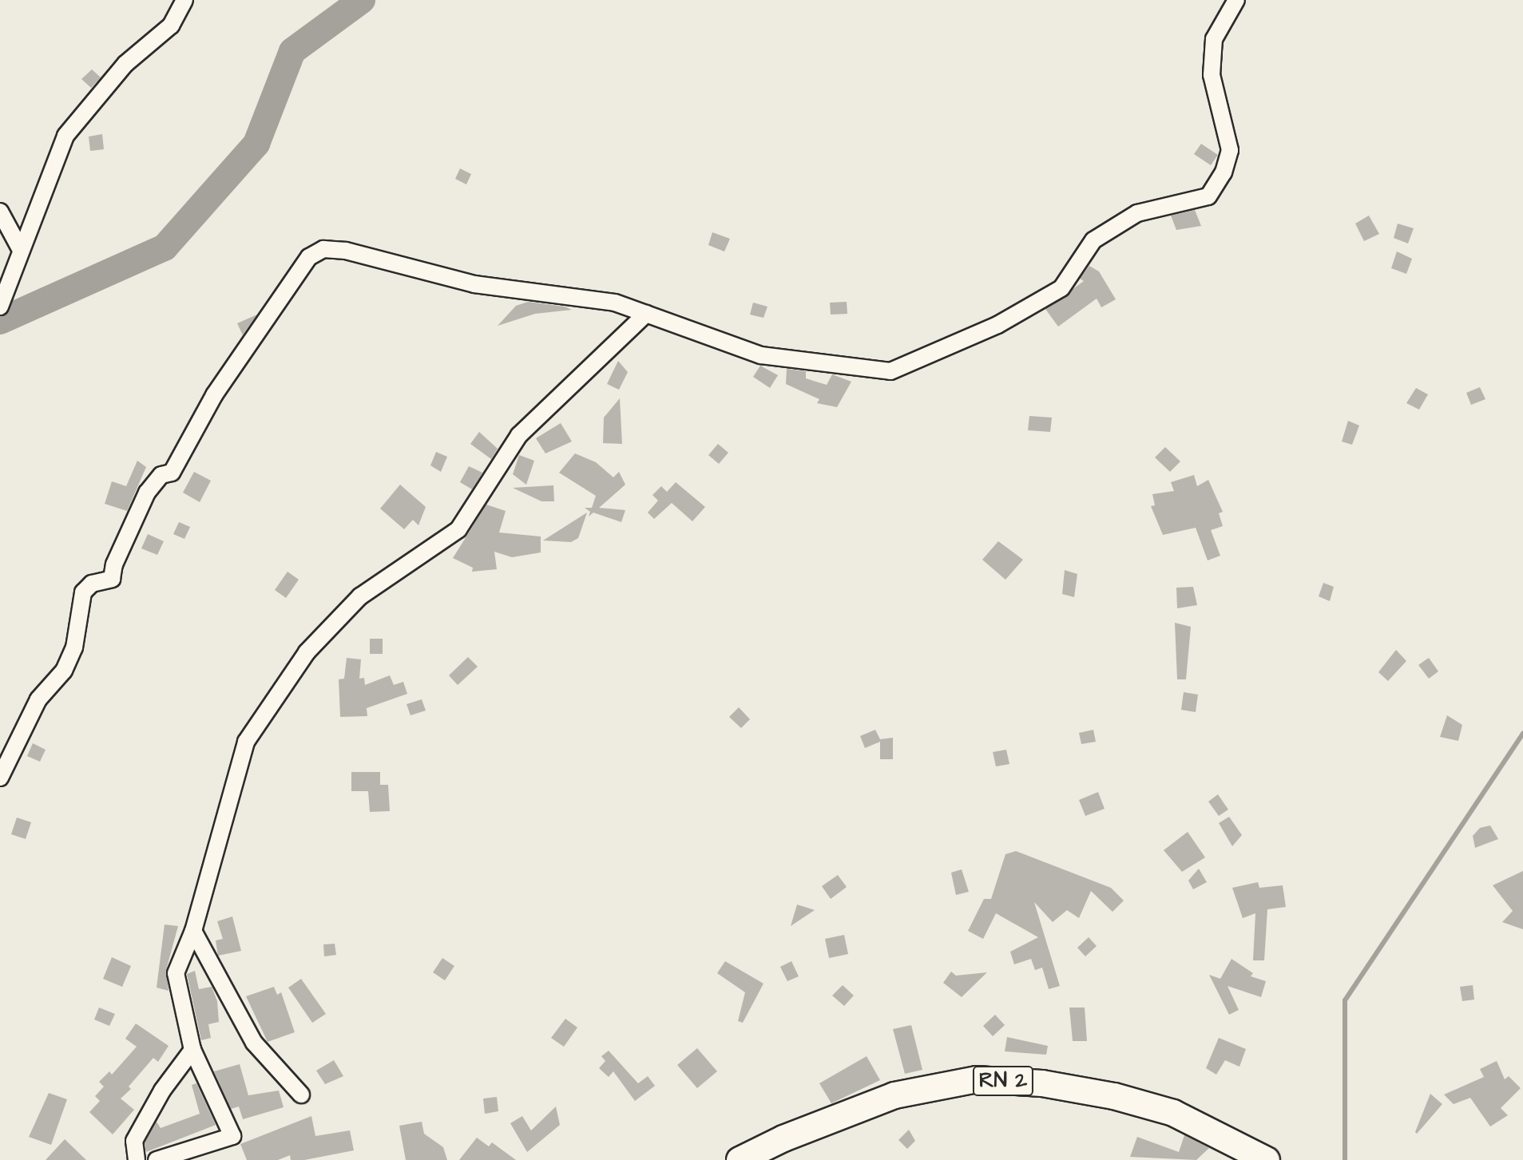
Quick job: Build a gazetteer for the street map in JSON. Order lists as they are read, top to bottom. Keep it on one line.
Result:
{"streets":{"main road":["RN 2"]}}
